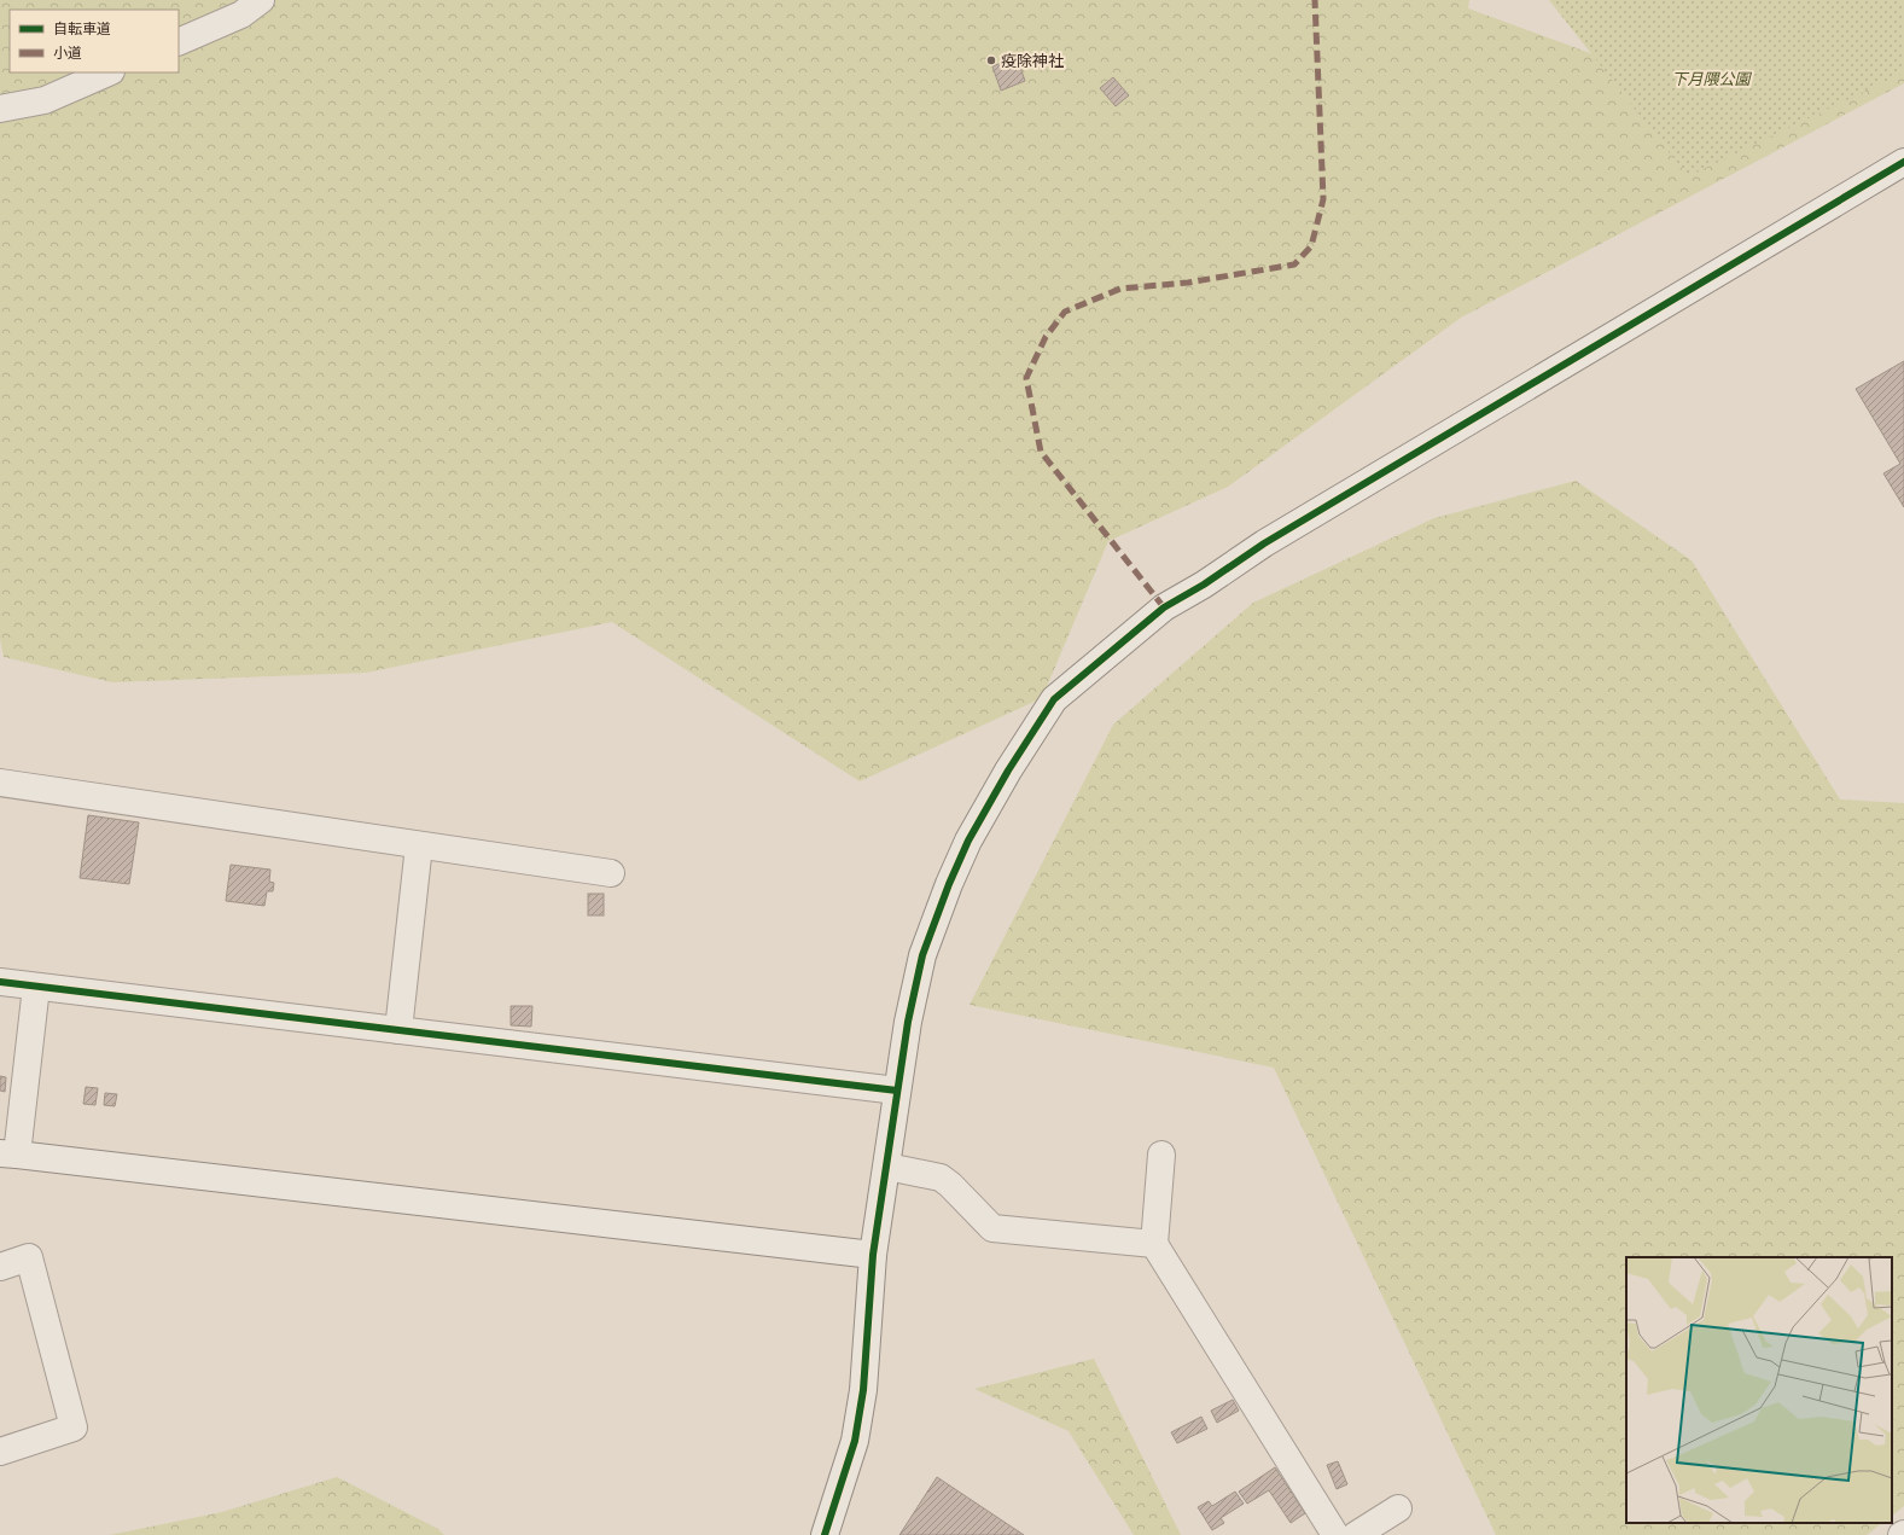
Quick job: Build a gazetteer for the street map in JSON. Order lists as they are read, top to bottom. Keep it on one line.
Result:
{"parks":["下月隈公園"],"places":["疫除神社"],"legend":["自転車道","小道"]}
